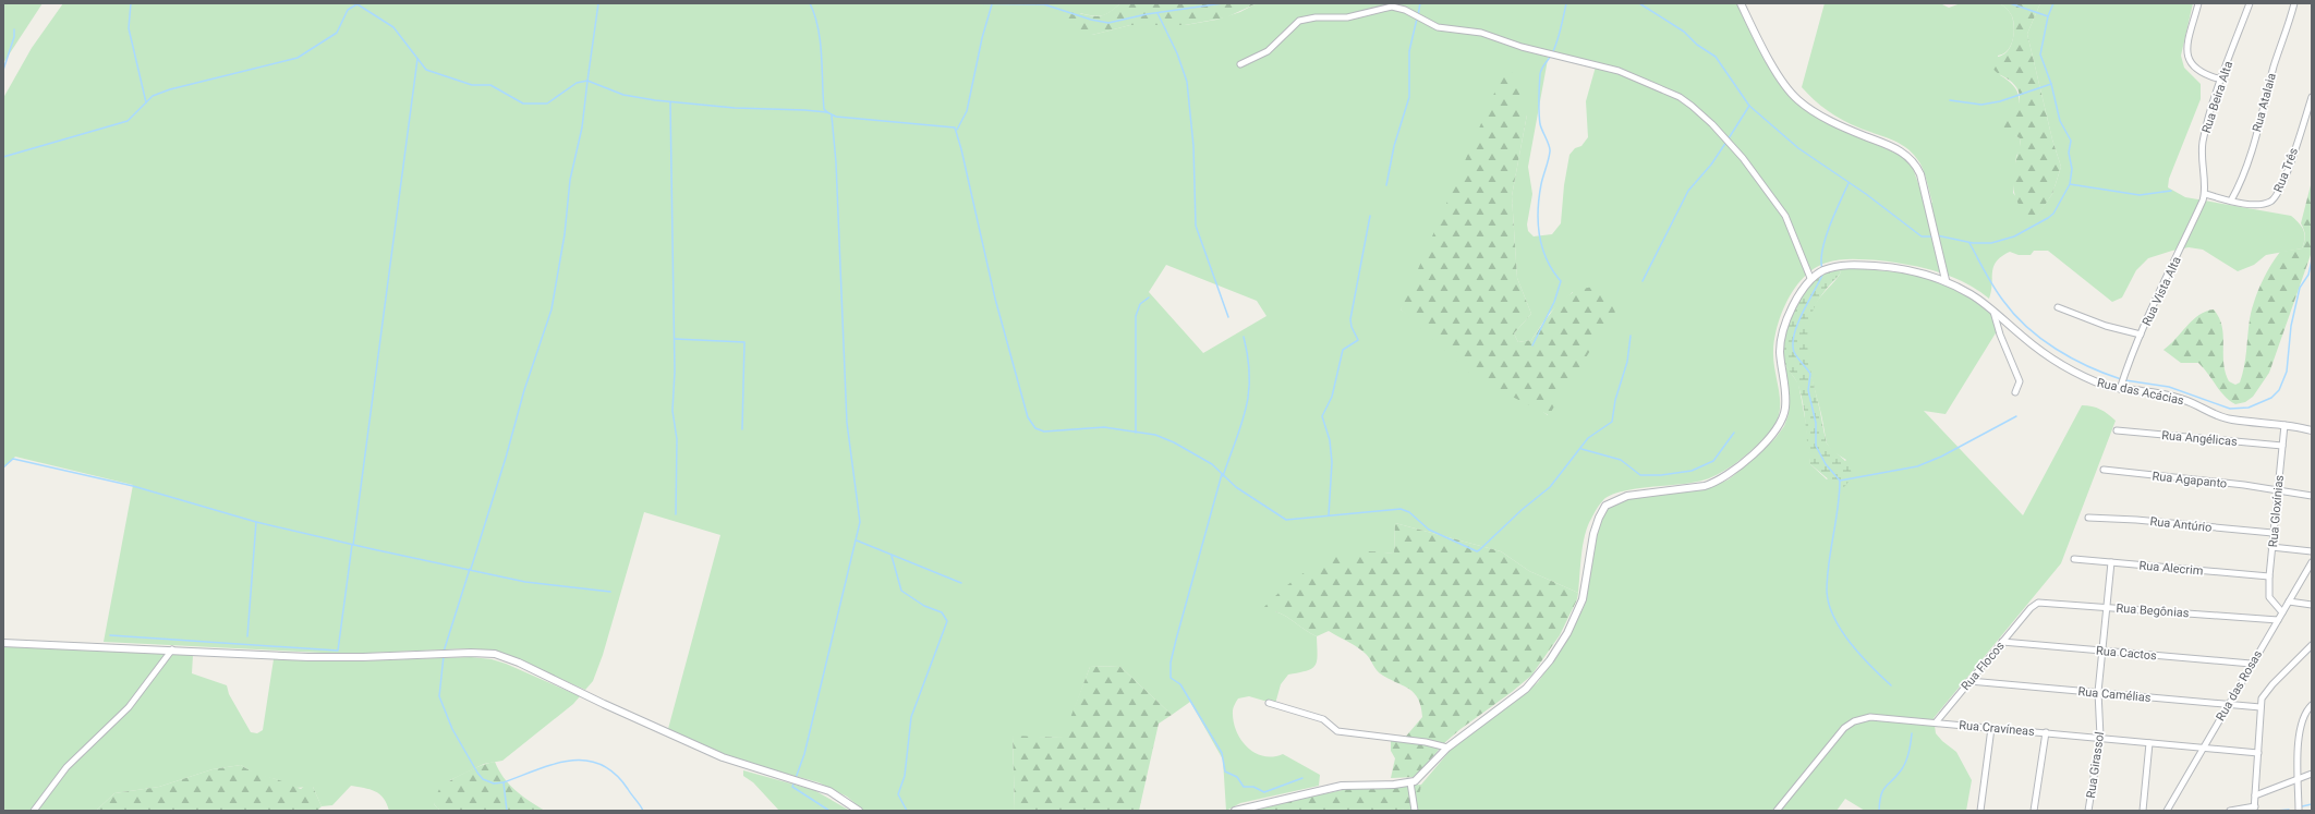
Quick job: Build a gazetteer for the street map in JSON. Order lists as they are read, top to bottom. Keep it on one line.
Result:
{"streets":{"street":["Rua Beira Alta","Rua Atalaia","Rua Três","Rua Vista Alta","Rua das Acácias","Rua Angélicas","Rua Agapanto","Rua Gloxínias","Rua Antúrio","Rua Alecrim","Rua Begônias","Rua Cactos","Rua Flocos","Rua das Rosas","Rua Camélias","Rua Cravíneas","Rua Girassol"]},"crossings":[["Rua Beira Alta","Rua Três"],["Rua Beira Alta","Rua Vista Alta"],["Rua Atalaia","Rua Três"],["Rua Três","Rua Vista Alta"],["Rua Vista Alta","Rua das Acácias"],["Rua das Acácias","Rua Gloxínias"],["Rua Angélicas","Rua Gloxínias"],["Rua Agapanto","Rua Gloxínias"],["Rua Gloxínias","Rua Antúrio"],["Rua Gloxínias","Rua Alecrim"],["Rua Gloxínias","Rua das Rosas"],["Rua Alecrim","Rua Girassol"],["Rua Begônias","Rua Flocos"],["Rua Begônias","Rua das Rosas"],["Rua Begônias","Rua Girassol"],["Rua Cactos","Rua Flocos"],["Rua Cactos","Rua das Rosas"],["Rua Cactos","Rua Girassol"],["Rua Flocos","Rua Camélias"],["Rua Flocos","Rua Cravíneas"],["Rua das Rosas","Rua Camélias"],["Rua das Rosas","Rua Cravíneas"],["Rua Camélias","Rua Girassol"],["Rua Cravíneas","Rua Girassol"]]}
